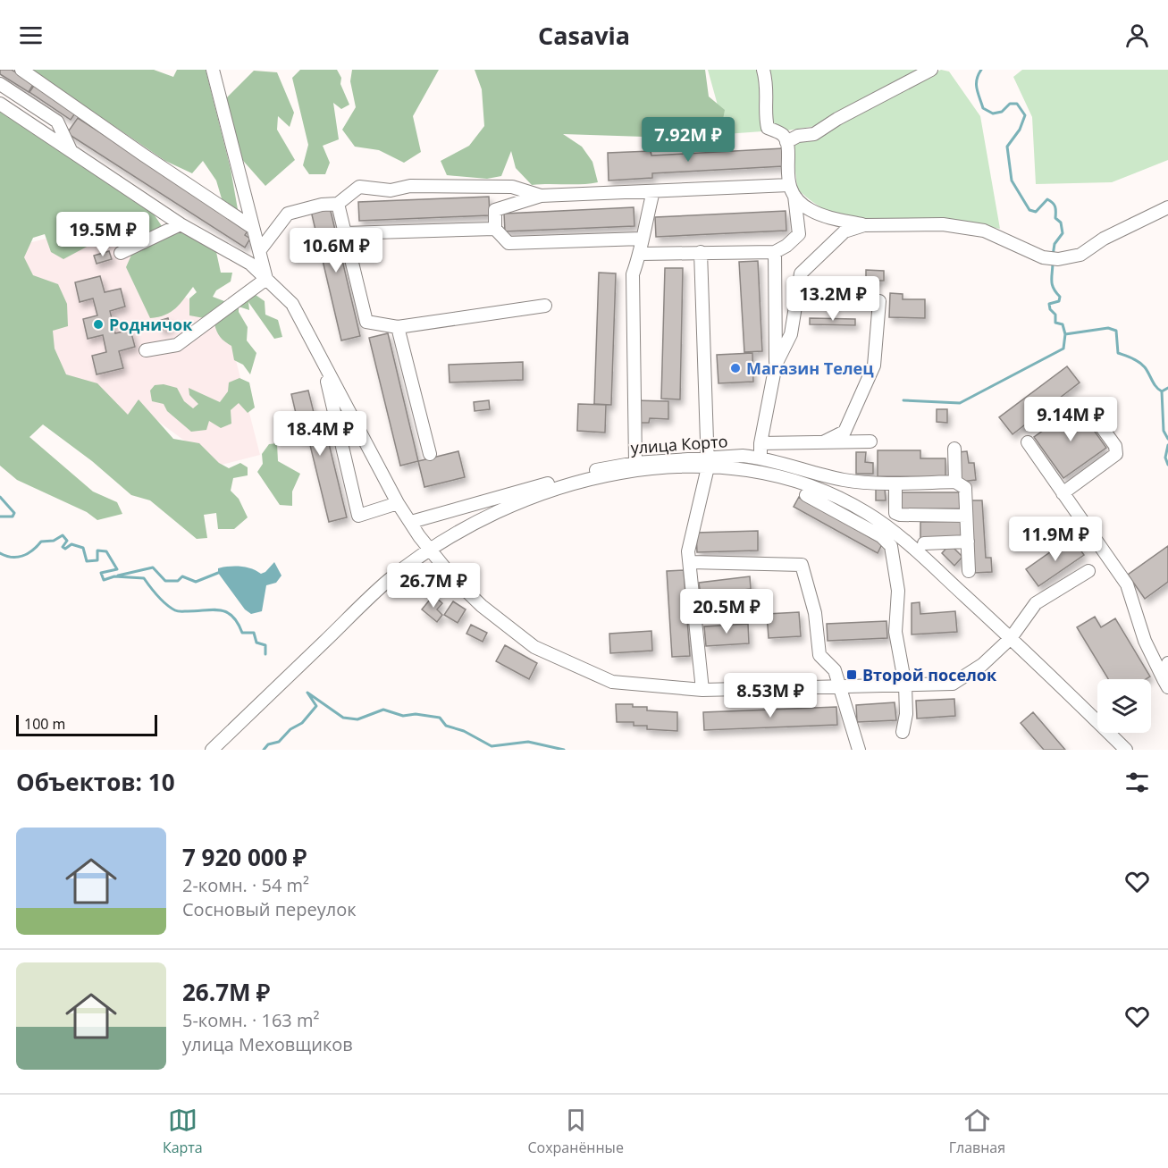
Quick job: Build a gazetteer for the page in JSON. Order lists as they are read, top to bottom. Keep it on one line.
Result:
{"streets":{"street":["улица Корто"]},"places":{"other":["Родничок","Магазин Телец"],"transit":["Второй поселок"]},"scale_bar":"100 m","page":{"header":"Casavia","price":["7.92M ₽","19.5M ₽","10.6M ₽","13.2M ₽","9.14M ₽","18.4M ₽","11.9M ₽","26.7M ₽","20.5M ₽","8.53M ₽"],"scale":"100 m","heading":"Объектов: 10","list":[{"name":"7 920 000 ₽","note":"2-комн. · 54 m² · Сосновый переулок"},{"name":"26.7M ₽","note":"5-комн. · 163 m² · улица Меховщиков"}],"tabs":["Карта","Сохранённые","Главная"]}}
